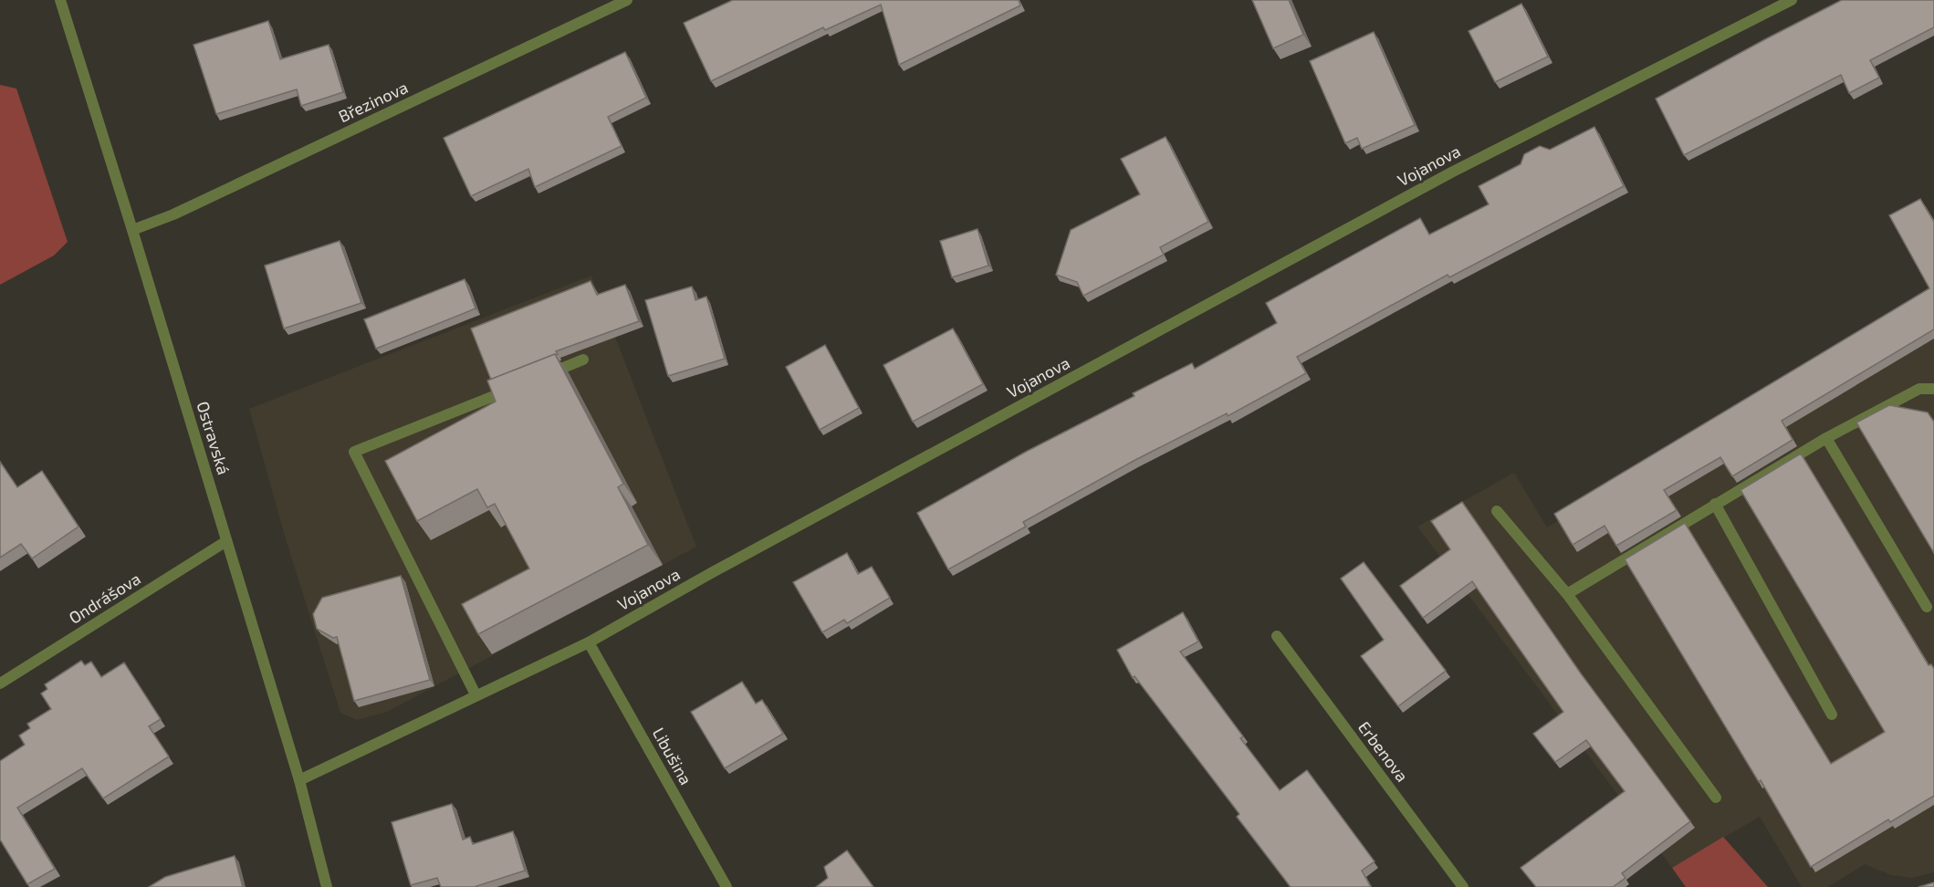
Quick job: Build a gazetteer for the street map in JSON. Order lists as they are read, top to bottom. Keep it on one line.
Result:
{"streets":{"street":["Březinova","Vojanova","Ostravská","Ondrášova","Erbenova","Libušina"]},"crossings":[["Březinova","Ostravská"],["Vojanova","Ostravská"],["Vojanova","Libušina"],["Ostravská","Ondrášova"]]}
